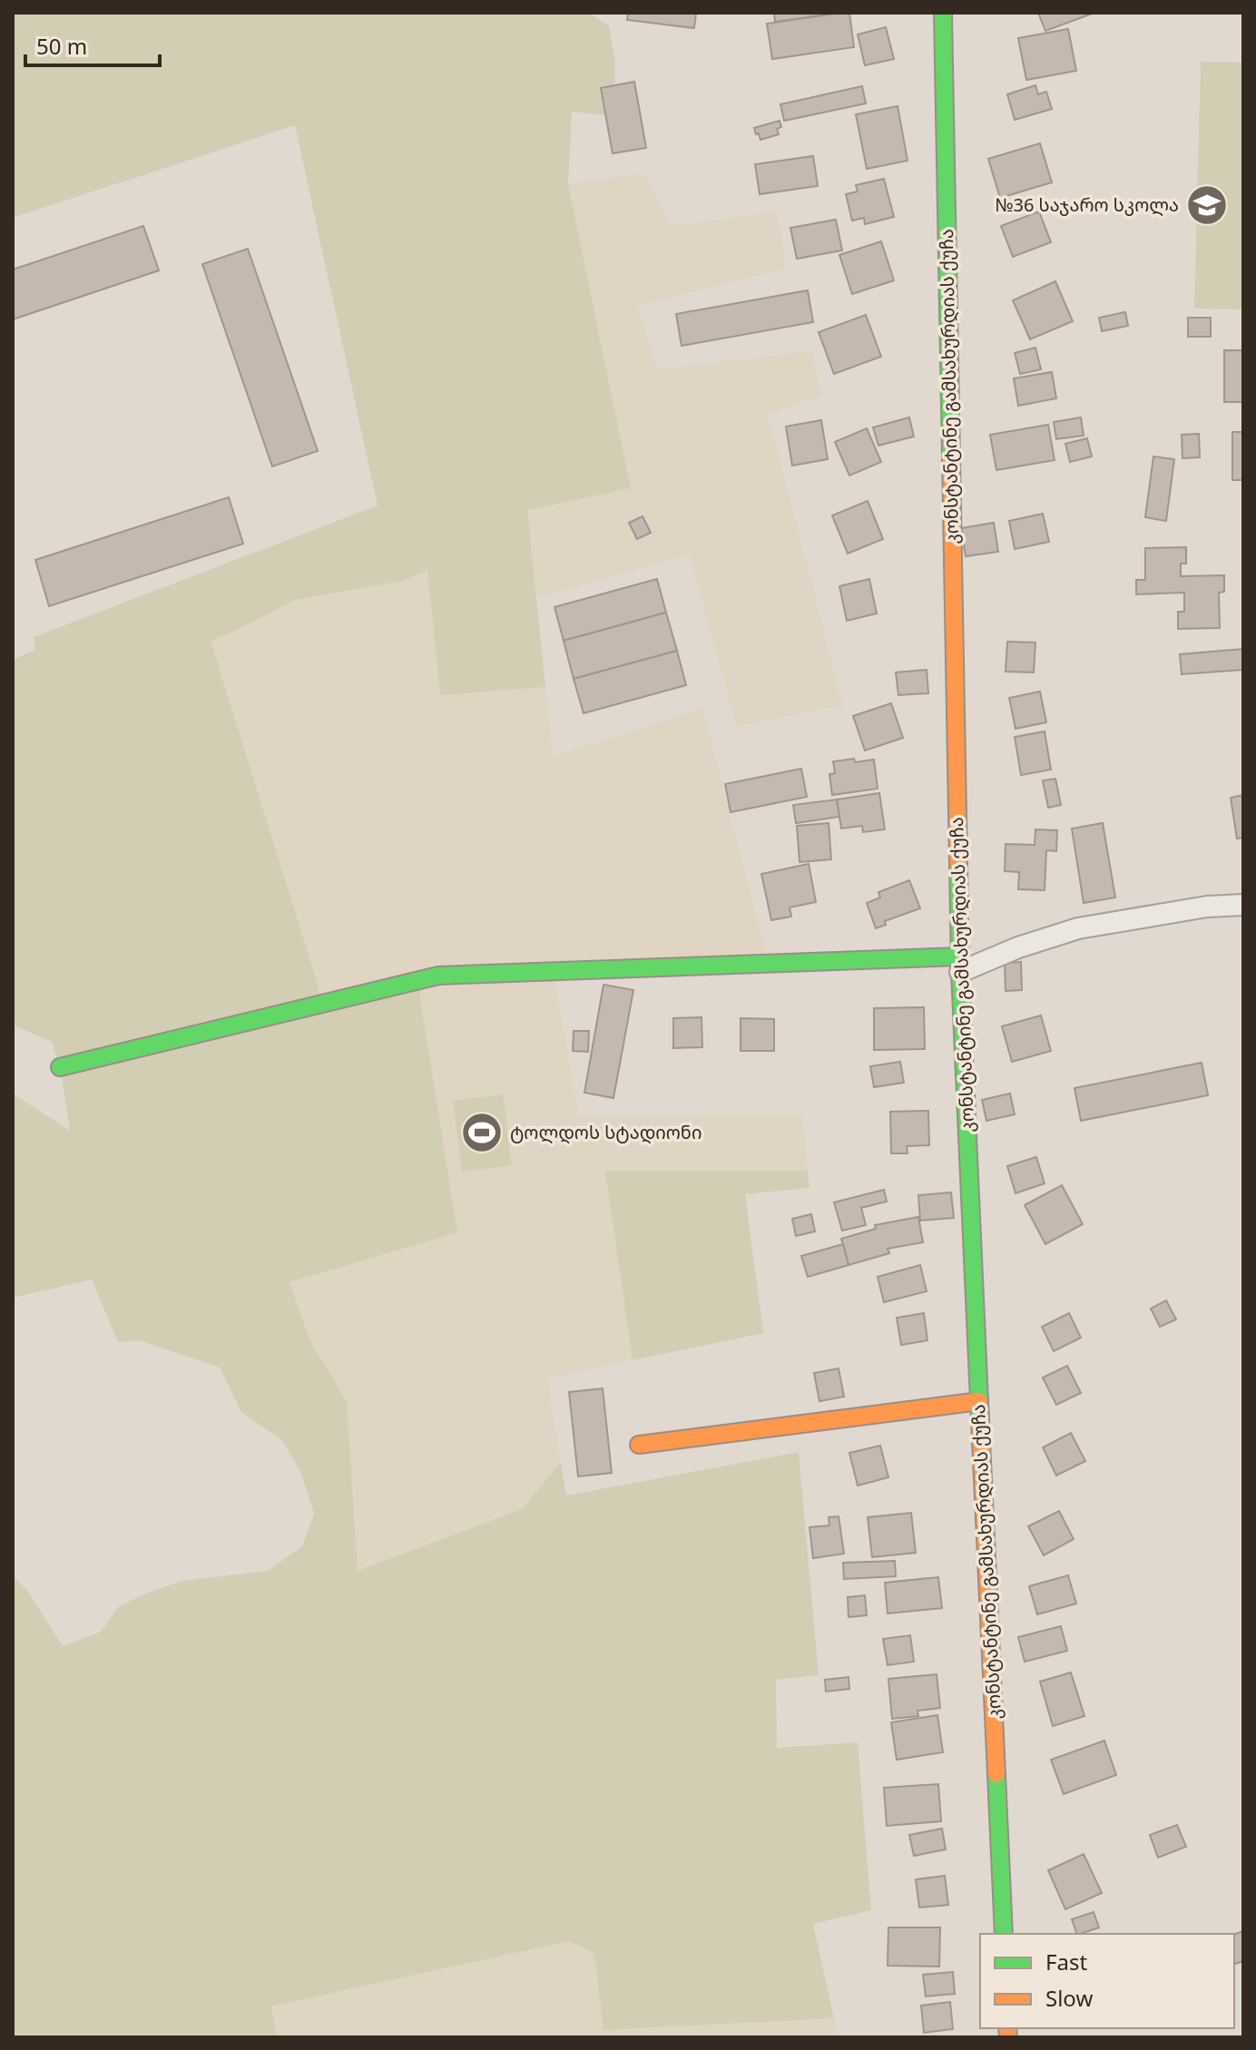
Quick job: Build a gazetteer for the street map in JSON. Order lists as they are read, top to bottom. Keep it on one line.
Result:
{"streets":{"street":["კონსტანტინე გამსახურდიას ქუჩა"]},"places":{"school or university":["№36 საჯარო სკოლა"],"sports":["ტოლდოს სტადიონი"]},"legend":["Fast","Slow"],"scale_bar":"50 m"}
